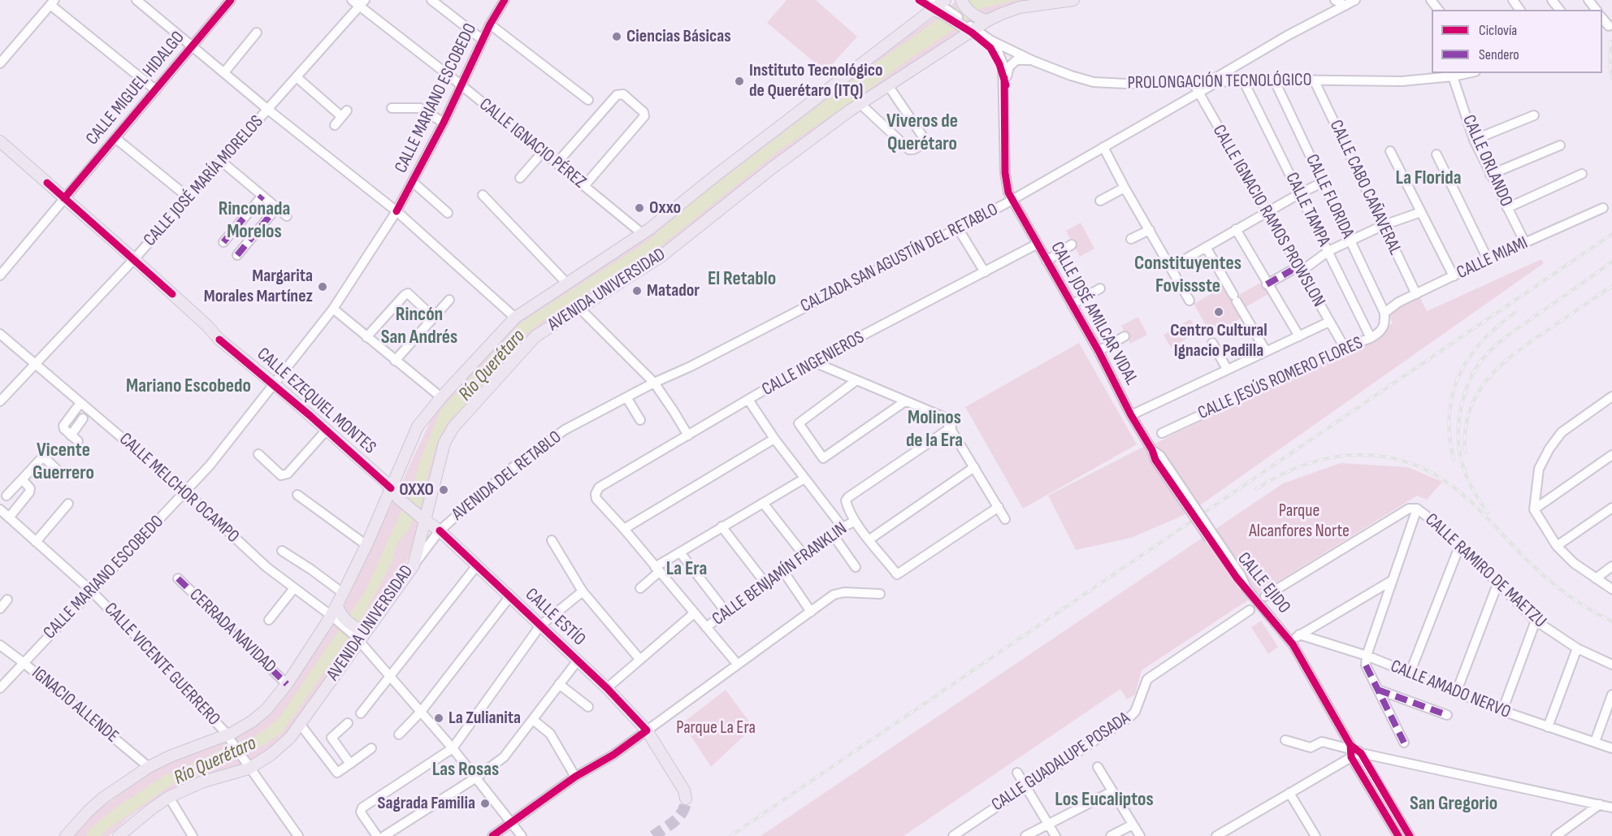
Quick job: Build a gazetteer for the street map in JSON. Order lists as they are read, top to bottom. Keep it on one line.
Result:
{"streets":{"main road":["AVENIDA UNIVERSIDAD","CALLE EZEQUIEL MONTES","AVENIDA DEL RETABLO","CALLE ESTÍO"],"street":["PROLONGACIÓN TECNOLÓGICO","CALLE MIGUEL HIDALGO","CALLE MARIANO ESCOBEDO","CALLE IGNACIO PÉREZ","CALLE ORLANDO","CALLE JOSÉ MARÍA MORELOS","CALLE CABO CAÑAVERAL","CALLE FLORIDA","CALLE TAMPA","CALLE IGNACIO RAMOS PROWSLON","CALZADA SAN AGUSTÍN DEL RETABLO","CALLE MIAMI","CALLE JOSÉ AMILCAR VIDAL","CALLE INGENIEROS","CALLE JESÚS ROMERO FLORES","CALLE MELCHOR OCAMPO","CALLE RAMIRO DE MAETZU","CALLE BENJAMÍN FRANKLIN","CALLE EJIDO","CERRADA NAVIDAD","CALLE VICENTE GUERRERO","CALLE AMADO NERVO","IGNACIO ALLENDE","CALLE GUADALUPE POSADA"]},"crossings":[["PROLONGACIÓN TECNOLÓGICO","CALLE ORLANDO"],["PROLONGACIÓN TECNOLÓGICO","CALLE CABO CAÑAVERAL"],["PROLONGACIÓN TECNOLÓGICO","CALLE FLORIDA"],["PROLONGACIÓN TECNOLÓGICO","CALLE TAMPA"],["PROLONGACIÓN TECNOLÓGICO","CALLE IGNACIO RAMOS PROWSLON"],["PROLONGACIÓN TECNOLÓGICO","CALZADA SAN AGUSTÍN DEL RETABLO"],["PROLONGACIÓN TECNOLÓGICO","AVENIDA UNIVERSIDAD"],["PROLONGACIÓN TECNOLÓGICO","CALLE JOSÉ AMILCAR VIDAL"],["CALLE MIGUEL HIDALGO","CALLE EZEQUIEL MONTES"],["CALLE MARIANO ESCOBEDO","CALLE IGNACIO PÉREZ"],["CALLE MARIANO ESCOBEDO","CALLE EZEQUIEL MONTES"],["CALLE MARIANO ESCOBEDO","CALLE MELCHOR OCAMPO"],["CALLE MARIANO ESCOBEDO","CALLE VICENTE GUERRERO"],["CALLE MARIANO ESCOBEDO","IGNACIO ALLENDE"],["CALLE IGNACIO PÉREZ","CALLE JOSÉ MARÍA MORELOS"],["CALLE IGNACIO PÉREZ","AVENIDA UNIVERSIDAD"],["CALLE ORLANDO","CALLE MIAMI"],["CALLE JOSÉ MARÍA MORELOS","CALLE EZEQUIEL MONTES"],["CALLE JOSÉ MARÍA MORELOS","CALLE MELCHOR OCAMPO"],["CALLE CABO CAÑAVERAL","CALLE MIAMI"],["CALLE FLORIDA","CALLE MIAMI"],["CALLE FLORIDA","CALLE JESÚS ROMERO FLORES"],["CALLE TAMPA","CALLE JESÚS ROMERO FLORES"],["CALLE IGNACIO RAMOS PROWSLON","CALZADA SAN AGUSTÍN DEL RETABLO"],["CALLE IGNACIO RAMOS PROWSLON","CALLE JESÚS ROMERO FLORES"],["CALZADA SAN AGUSTÍN DEL RETABLO","CALLE JOSÉ AMILCAR VIDAL"],["CALZADA SAN AGUSTÍN DEL RETABLO","AVENIDA DEL RETABLO"],["CALLE MIAMI","CALLE JESÚS ROMERO FLORES"],["AVENIDA UNIVERSIDAD","CALLE JOSÉ AMILCAR VIDAL"],["AVENIDA UNIVERSIDAD","CALLE EZEQUIEL MONTES"],["AVENIDA UNIVERSIDAD","AVENIDA DEL RETABLO"],["AVENIDA UNIVERSIDAD","CALLE MELCHOR OCAMPO"],["AVENIDA UNIVERSIDAD","CERRADA NAVIDAD"],["AVENIDA UNIVERSIDAD","CALLE VICENTE GUERRERO"],["AVENIDA UNIVERSIDAD","IGNACIO ALLENDE"],["CALLE JOSÉ AMILCAR VIDAL","CALLE INGENIEROS"],["CALLE JOSÉ AMILCAR VIDAL","CALLE EJIDO"],["CALLE EZEQUIEL MONTES","AVENIDA DEL RETABLO"],["AVENIDA DEL RETABLO","CALLE ESTÍO"]],"districts":["Viveros de Querétaro","La Florida","Rinconada Morelos","Constituyentes Fovissste","El Retablo","Rincón San Andrés","Mariano Escobedo","Molinos de la Era","Vicente Guerrero","La Era","Las Rosas","Los Eucaliptos","San Gregorio"],"water":["Río Querétaro"],"parks":["Parque Alcanfores Norte","Parque La Era"],"places":["Ciencias Básicas","Instituto Tecnológico de Querétaro (ITQ)","Oxxo","Margarita Morales Martínez","Matador","Centro Cultural Ignacio Padilla","OXXO","La Zulianita","Sagrada Familia"],"legend":["Ciclovía","Sendero"]}
